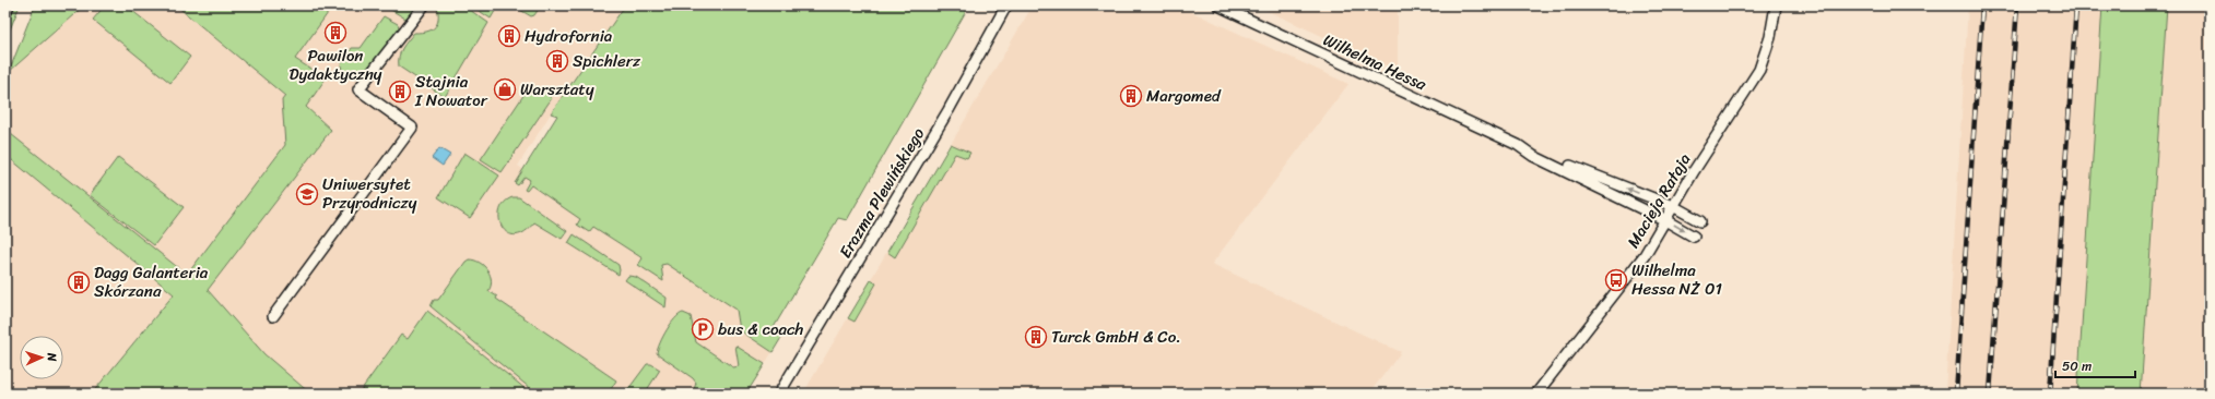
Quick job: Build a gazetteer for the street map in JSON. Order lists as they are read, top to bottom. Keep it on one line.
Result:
{"streets":{"street":["Wilhelma Hessa","Erazma Plewińskiego","Macieja Rataja"]},"crossings":[["Wilhelma Hessa","Macieja Rataja"]],"places":{"building":["Pawilon Dydaktyczny","Hydrofornia","Spichlerz","Stajnia I Nowator","Margomed","Dagg Galanteria Skórzana","Turck GmbH & Co."],"shop":["Warsztaty"],"school or university":["Uniwersytet Przyrodniczy"],"bus stop":["Wilhelma Hessa NŻ 01"],"parking":["bus & coach"]},"scale_bar":"50 m","north":"right"}
